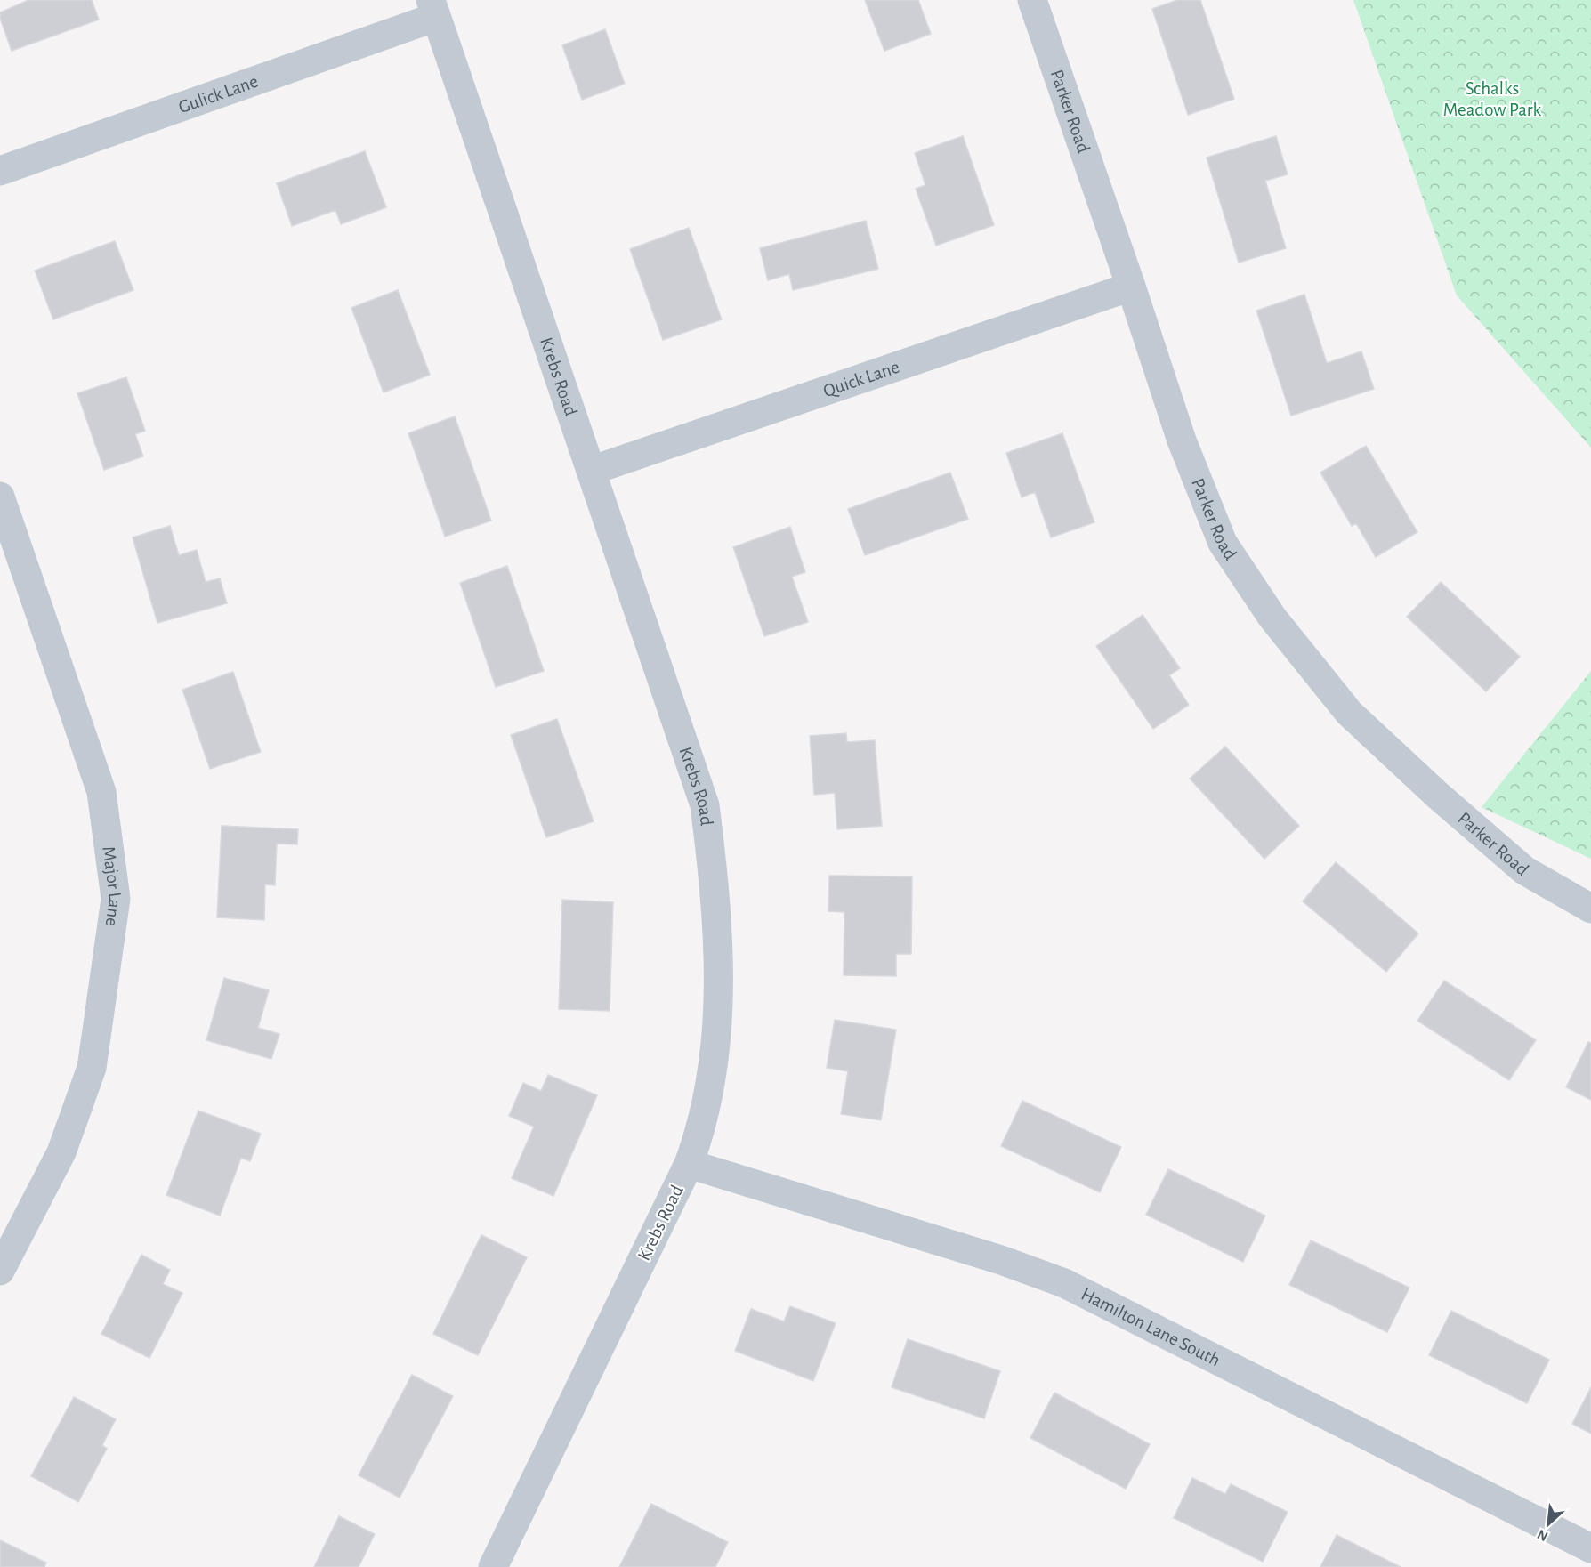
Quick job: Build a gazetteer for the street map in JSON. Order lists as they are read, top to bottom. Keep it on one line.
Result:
{"streets":{"street":["Gulick Lane","Parker Road","Krebs Road","Quick Lane","Major Lane","Hamilton Lane South"]},"crossings":[["Gulick Lane","Krebs Road"],["Parker Road","Quick Lane"],["Krebs Road","Quick Lane"],["Krebs Road","Hamilton Lane South"]],"parks":["Schalks Meadow Park"],"north":"bottom left"}
